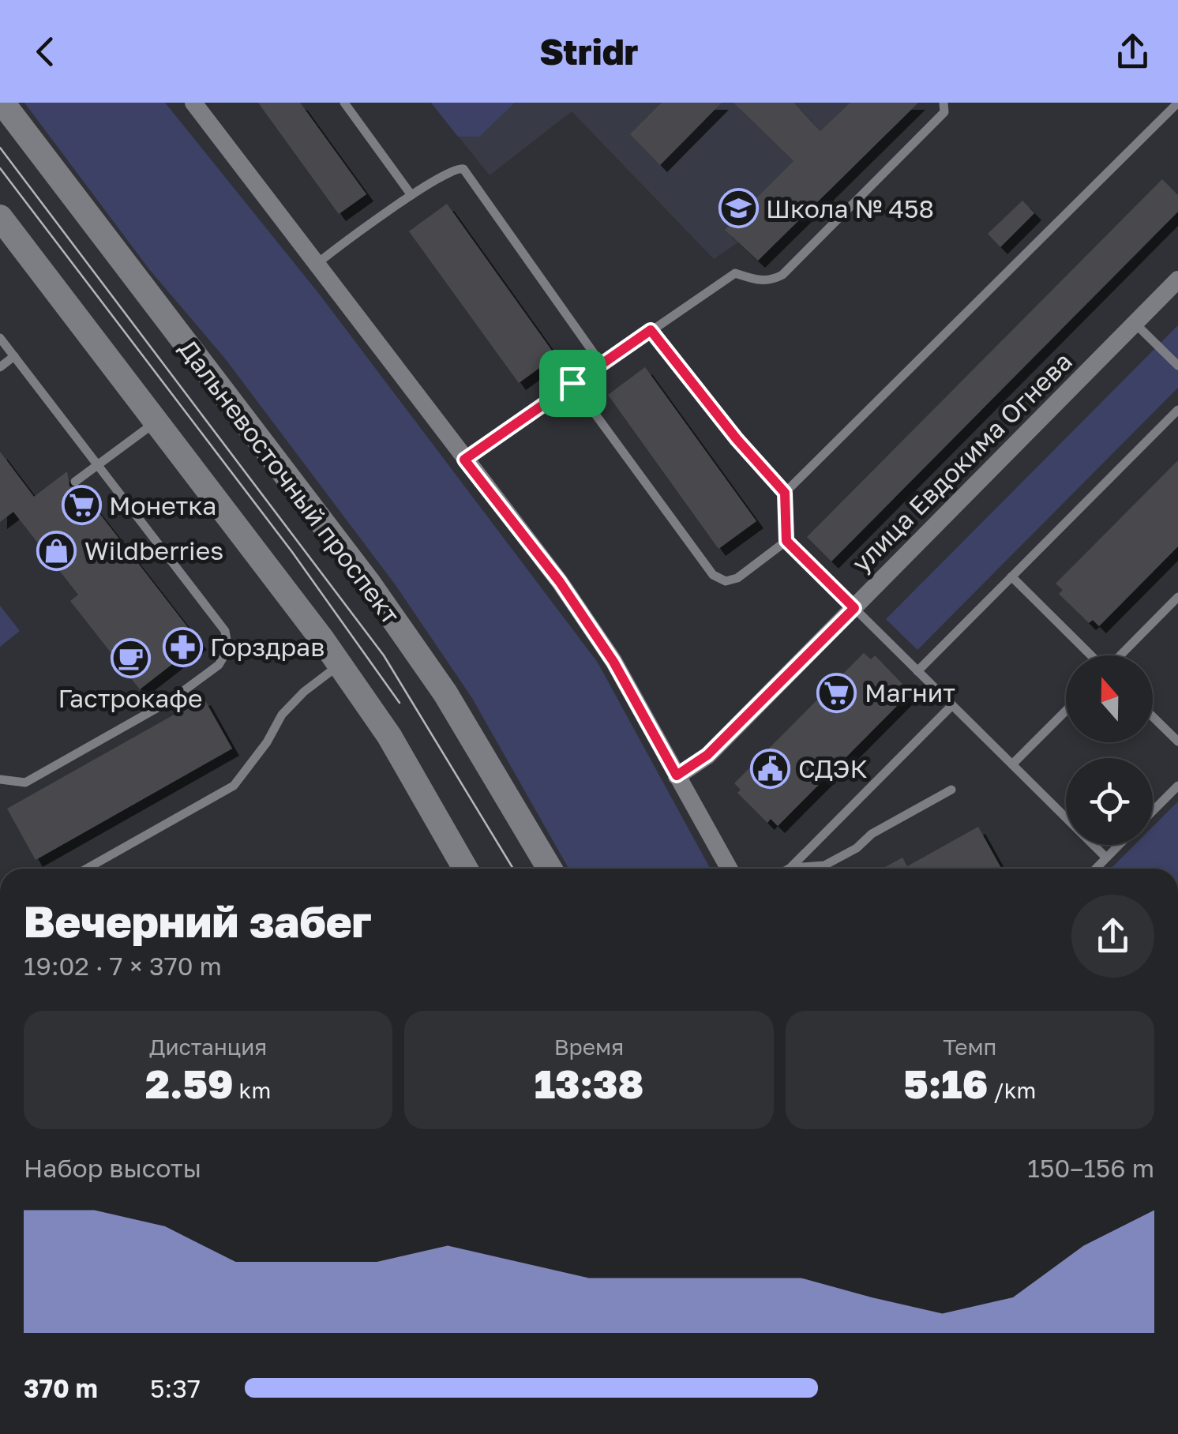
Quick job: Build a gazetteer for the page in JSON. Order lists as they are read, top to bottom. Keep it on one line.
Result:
{"streets":{"main road":["Дальневосточный проспект"],"street":["улица Евдокима Огнева"]},"places":{"school or university":["Школа № 458"],"supermarket":["Монетка","Магнит"],"shop":["Wildberries"],"pharmacy":["Горздрав"],"cafe":["Гастрокафе"],"public building":["СДЭК"]},"north":"top","page":{"header":"Stridr","heading":["Вечерний забег","19:02 · 7 × 370 m"],"stats":[["Дистанция","2.59 km"],["Время","13:38"],["Темп","5:16 /km"]],"chart":["Набор высоты","150–156 m"],"list":[{"name":"370 m","note":"5:37"}]}}
